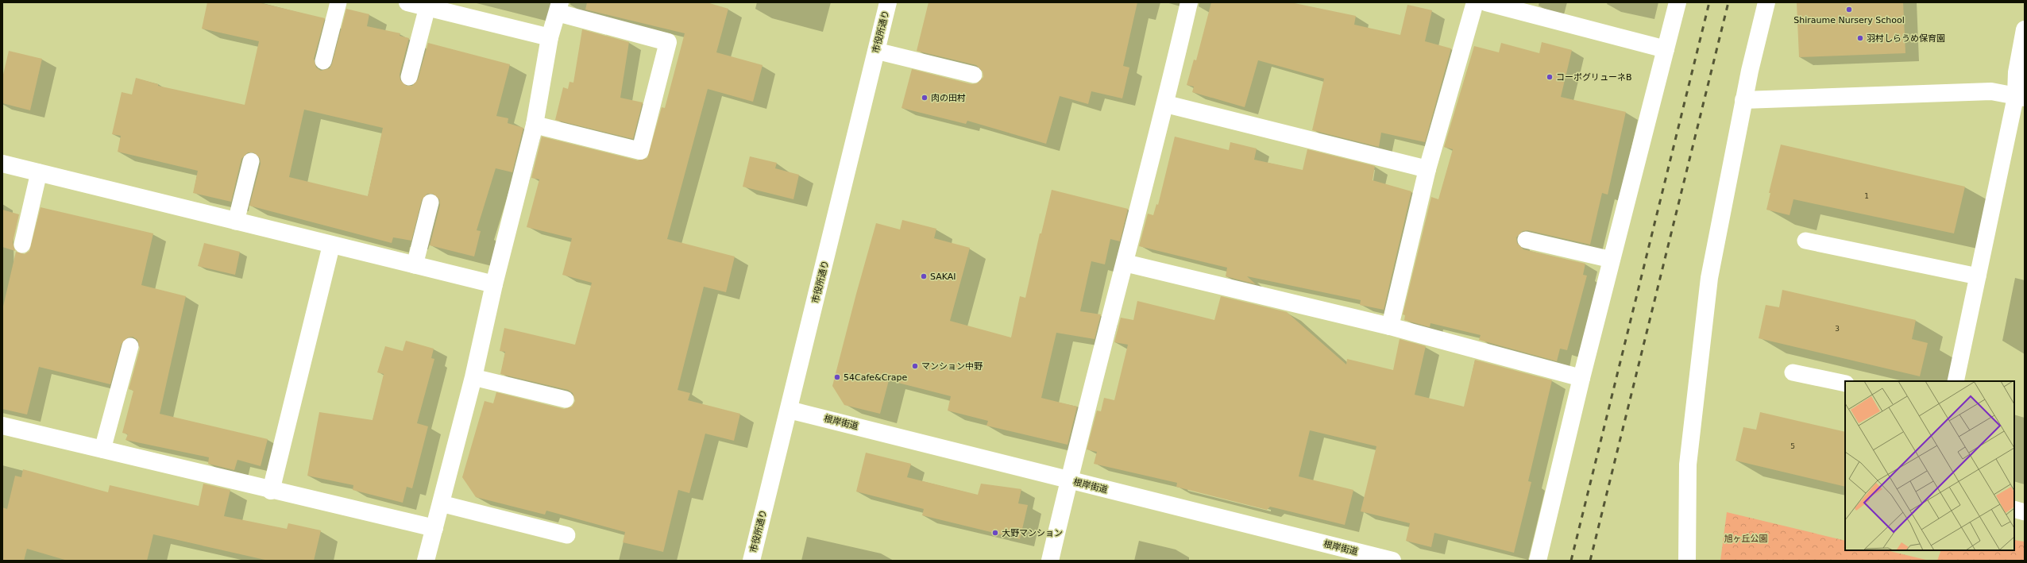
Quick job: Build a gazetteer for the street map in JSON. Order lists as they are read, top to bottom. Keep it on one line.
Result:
{"streets":{"street":["市役所通り","根岸街道"]},"crossings":[["市役所通り","根岸街道"]],"parks":["旭ヶ丘公園"],"places":["Shiraume Nursery School","羽村しらうめ保育園","コーポグリューネB","肉の田村","SAKAI","マンション中野","54Cafe&Crape","大野マンション"],"house_numbers":["1","3","5"]}
